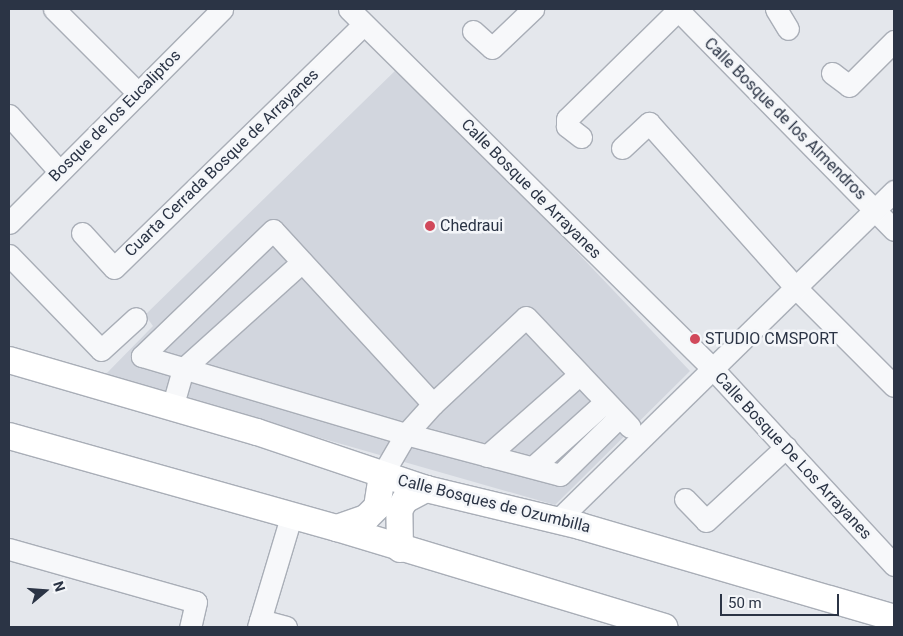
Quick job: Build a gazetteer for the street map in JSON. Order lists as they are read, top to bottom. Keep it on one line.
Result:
{"streets":{"main road":["Calle Bosques de Ozumbilla"],"street":["Bosque de los Eucaliptos","Calle Bosque de los Almendros","Cuarta Cerrada Bosque de Arrayanes","Calle Bosque de Arrayanes","Calle Bosque De Los Arrayanes"]},"crossings":[["Cuarta Cerrada Bosque de Arrayanes","Calle Bosque de Arrayanes"],["Calle Bosque de Arrayanes","Calle Bosque De Los Arrayanes"]],"places":["Chedraui","STUDIO CMSPORT"],"scale_bar":"50 m","north":"right"}
